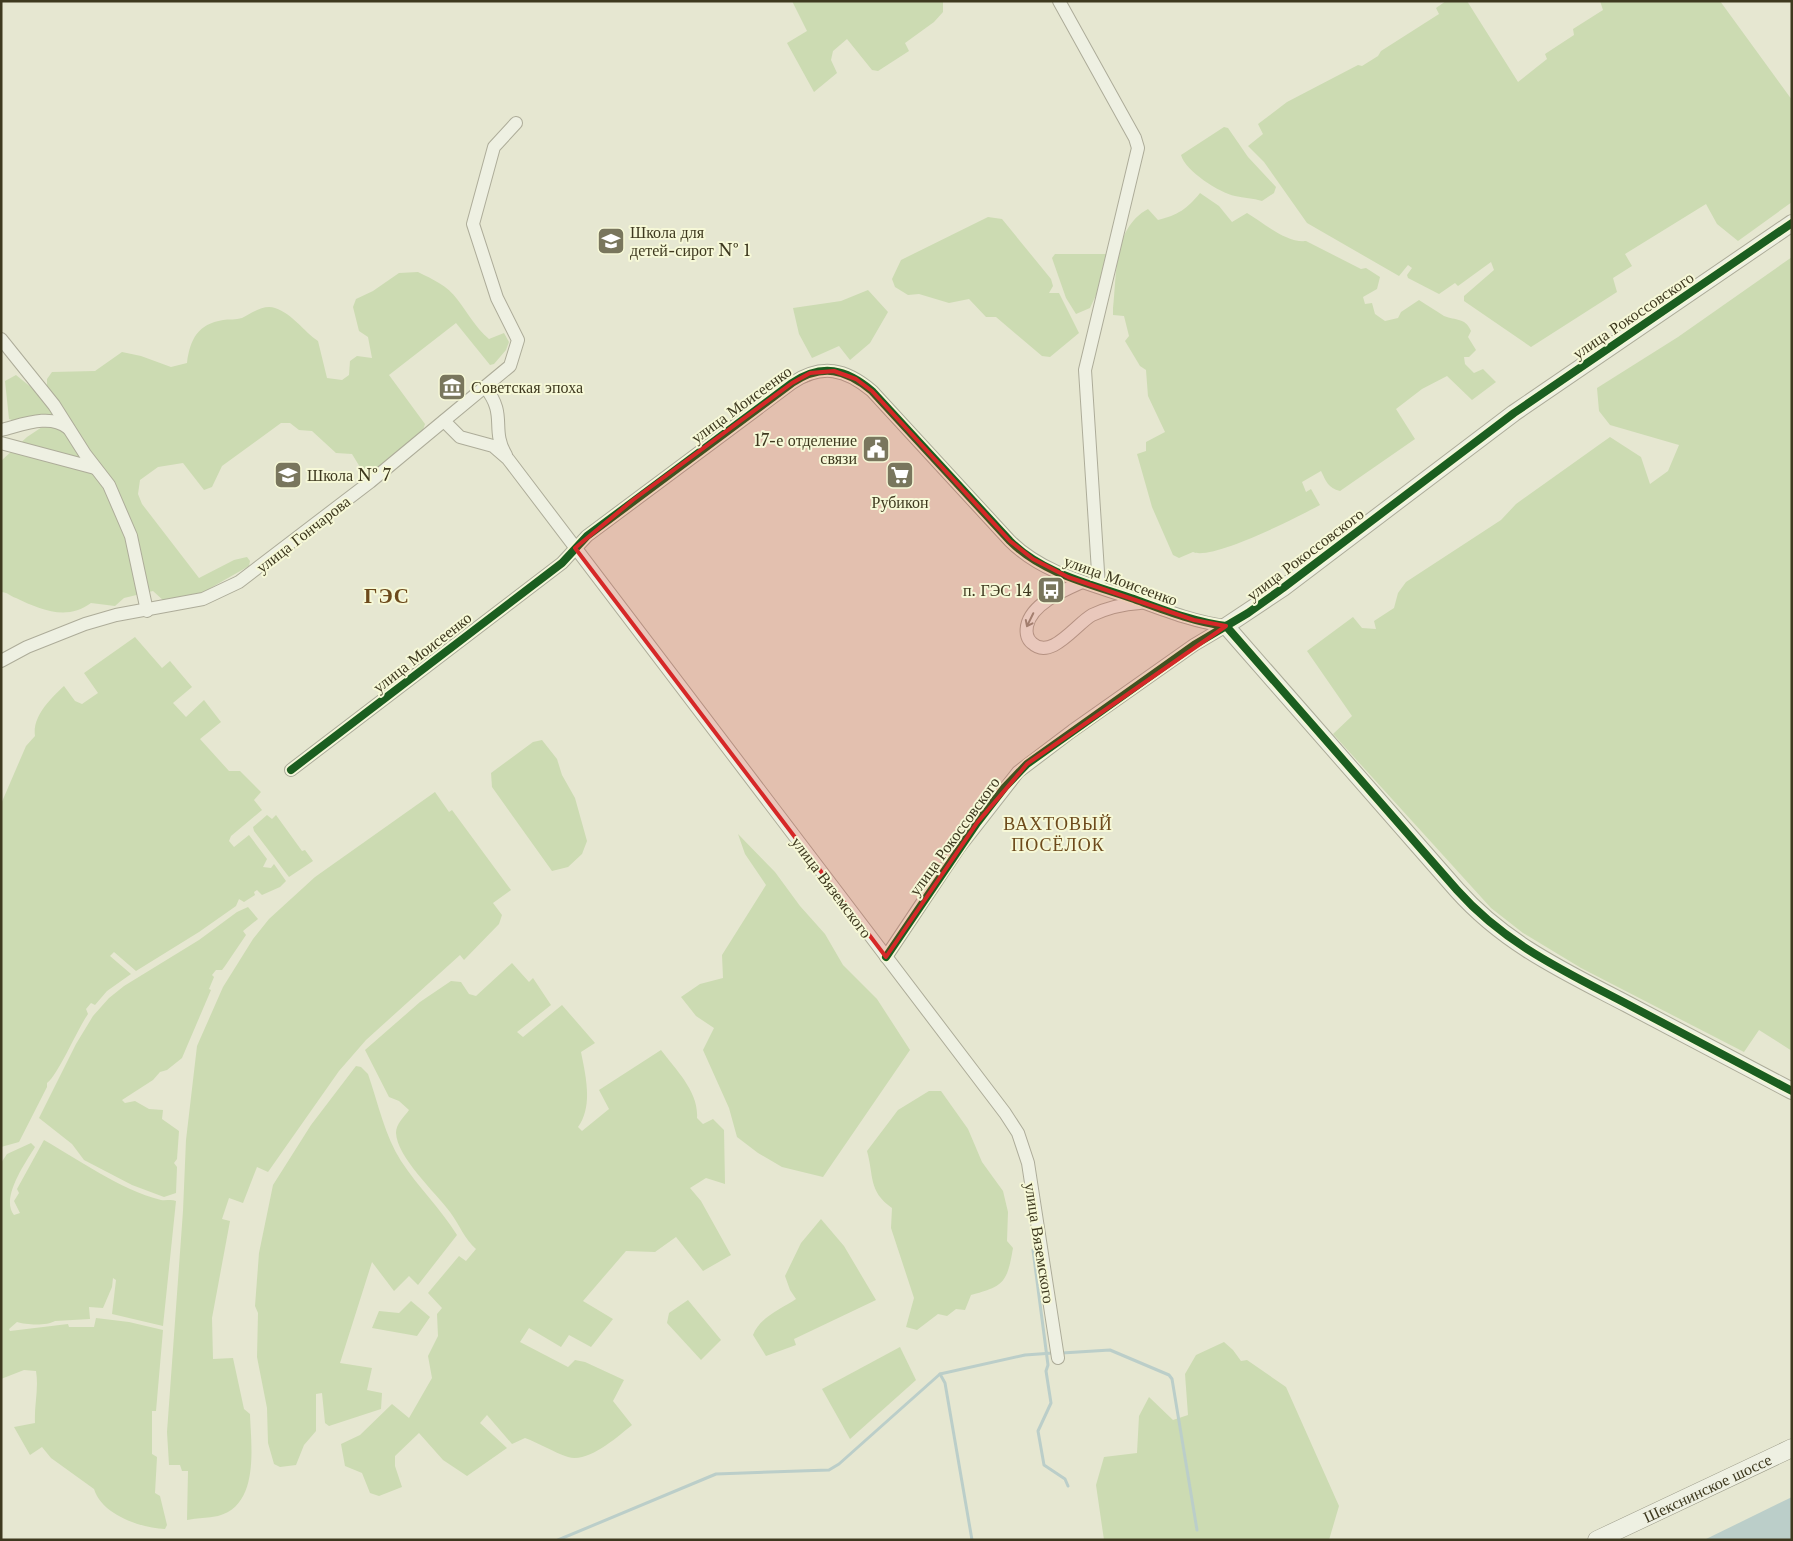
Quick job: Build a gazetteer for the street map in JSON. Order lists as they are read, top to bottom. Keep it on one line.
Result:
{"streets":{"main road":["Шекснинское шоссе"],"street":["улица Рокоссовского","улица Моисеенко","улица Гончарова","улица Вяземского"]},"crossings":[["улица Рокоссовского","улица Моисеенко"],["улица Рокоссовского","улица Вяземского"],["улица Моисеенко","улица Вяземского"]],"districts":["ГЭС","ВАХТОВЫЙ ПОСЁЛОК"],"places":{"school or university":["Школа для детей-сирот № 1","Школа № 7"],"museum":["Советская эпоха"],"public building":["17-е отделение связи"],"supermarket":["Рубикон"],"bus stop":["п. ГЭС 14"]}}
